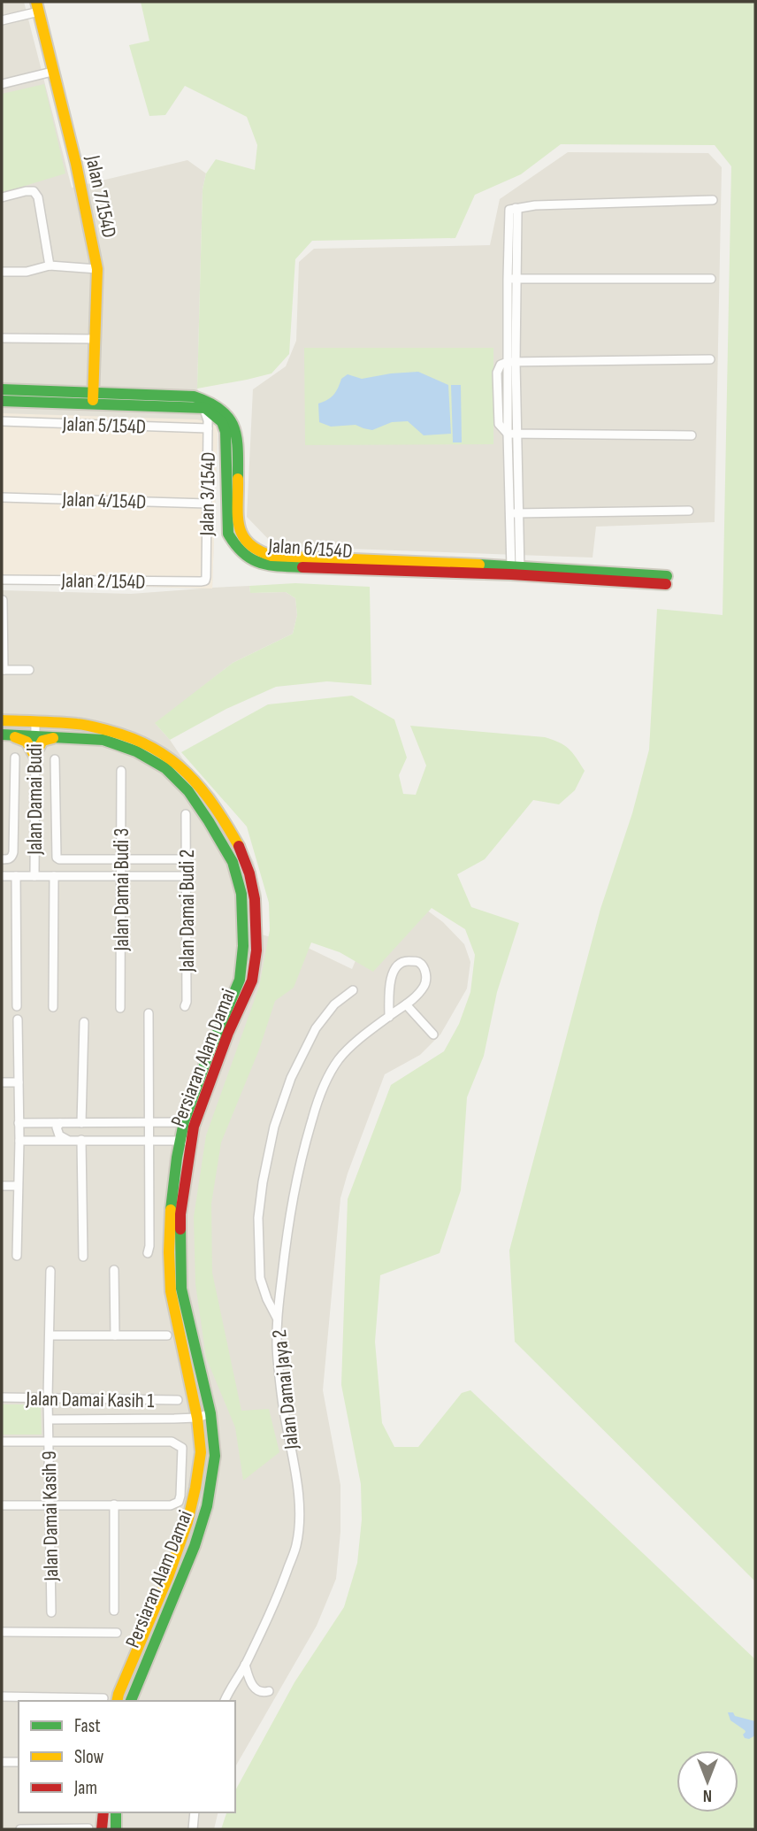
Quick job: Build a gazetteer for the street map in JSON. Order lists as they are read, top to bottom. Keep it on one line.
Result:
{"streets":{"street":["Jalan 7/154D","Jalan 5/154D","Jalan 3/154D","Jalan 4/154D","Jalan 6/154D","Jalan 2/154D","Jalan Damai Budi","Jalan Damai Budi 3","Jalan Damai Budi 2","Persiaran Alam Damai","Jalan Damai Jaya 2","Jalan Damai Kasih 1","Jalan Damai Kasih 9"]},"crossings":[["Jalan 7/154D","Jalan 6/154D"],["Jalan 5/154D","Jalan 3/154D"],["Jalan 3/154D","Jalan 4/154D"],["Jalan 3/154D","Jalan 6/154D"],["Jalan 3/154D","Jalan 2/154D"],["Jalan Damai Budi","Jalan Damai Budi 3"],["Jalan Damai Budi","Jalan Damai Budi 2"],["Jalan Damai Budi","Persiaran Alam Damai"],["Jalan Damai Kasih 1","Jalan Damai Kasih 9"]],"legend":["Fast","Slow","Jam"],"north":"bottom"}
